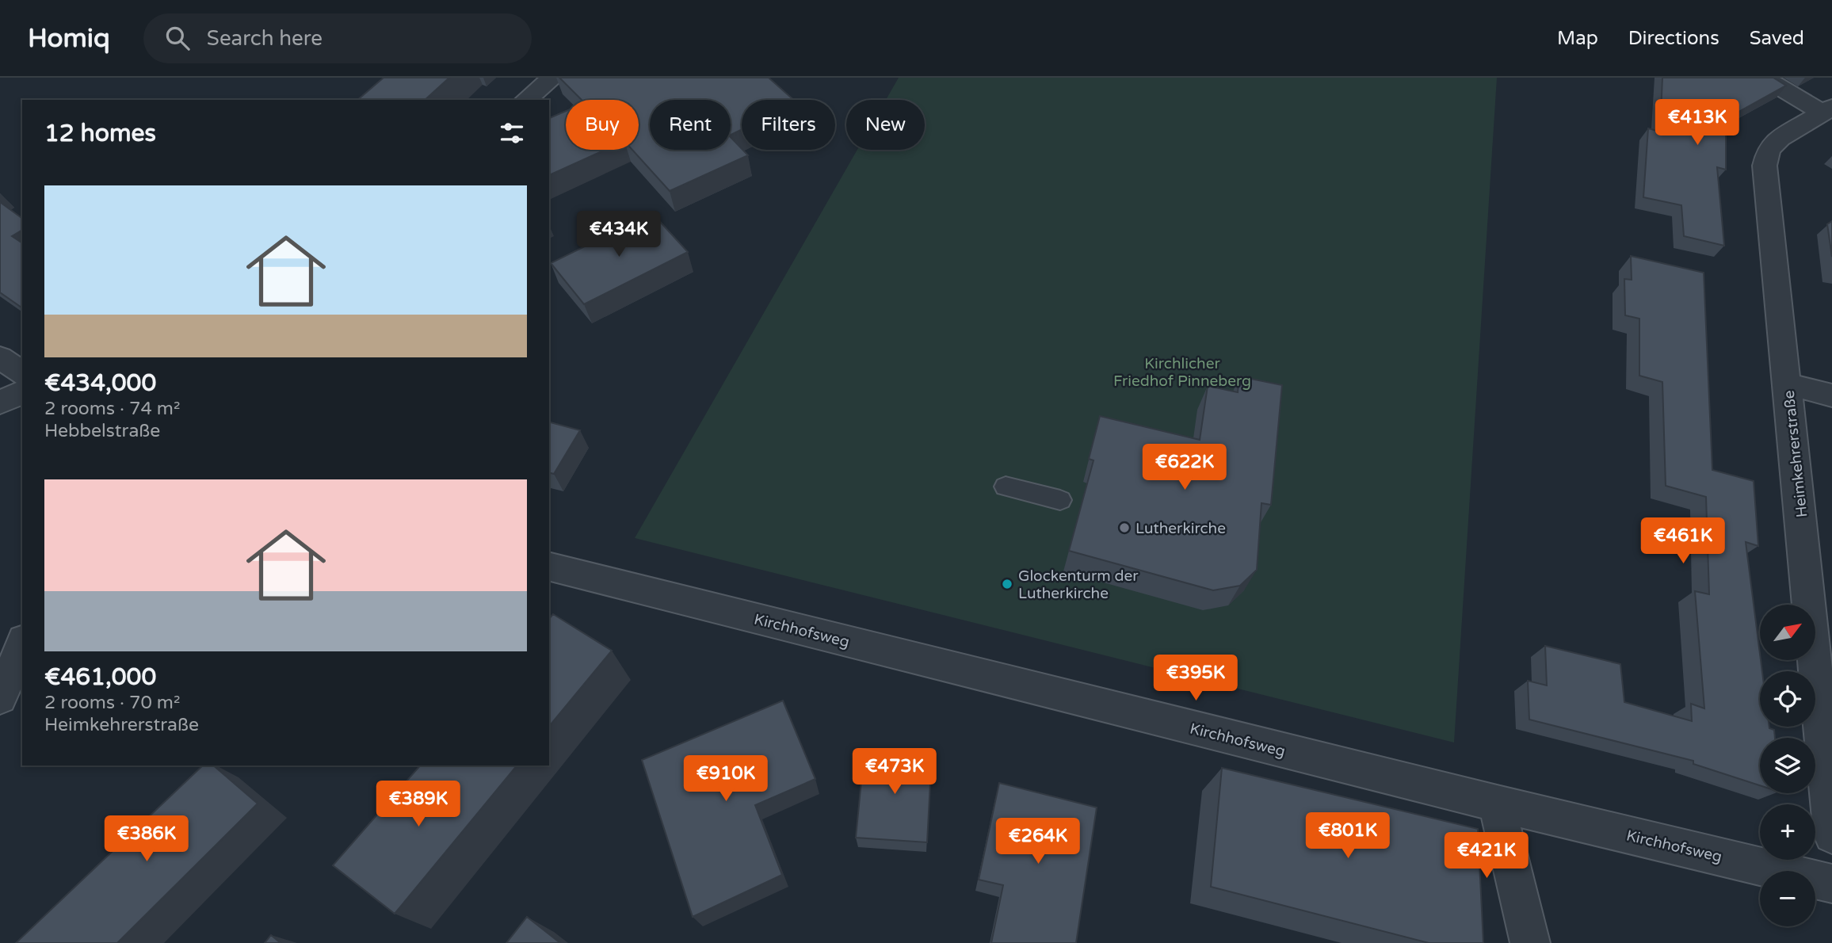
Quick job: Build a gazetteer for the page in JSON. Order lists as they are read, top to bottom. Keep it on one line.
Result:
{"streets":{"street":["Heimkehrerstraße","Kirchhofsweg"]},"parks":["Kirchlicher Friedhof Pinneberg"],"places":["Lutherkirche","Glockenturm der Lutherkirche"],"north":"top right","page":{"header":"Homiq","search":"Search here","nav":["Map","Directions","Saved"],"price":["€413K","€434K","€622K","€461K","€395K","€473K","€910K","€389K","€801K","€386K","€264K","€421K"],"chip":["Buy","Rent","Filters","New"],"heading":"12 homes","list":[{"name":"€434,000","note":"2 rooms · 74 m² · Hebbelstraße"},{"name":"€461,000","note":"2 rooms · 70 m² · Heimkehrerstraße"}],"map_buttons":["+","−"]}}
